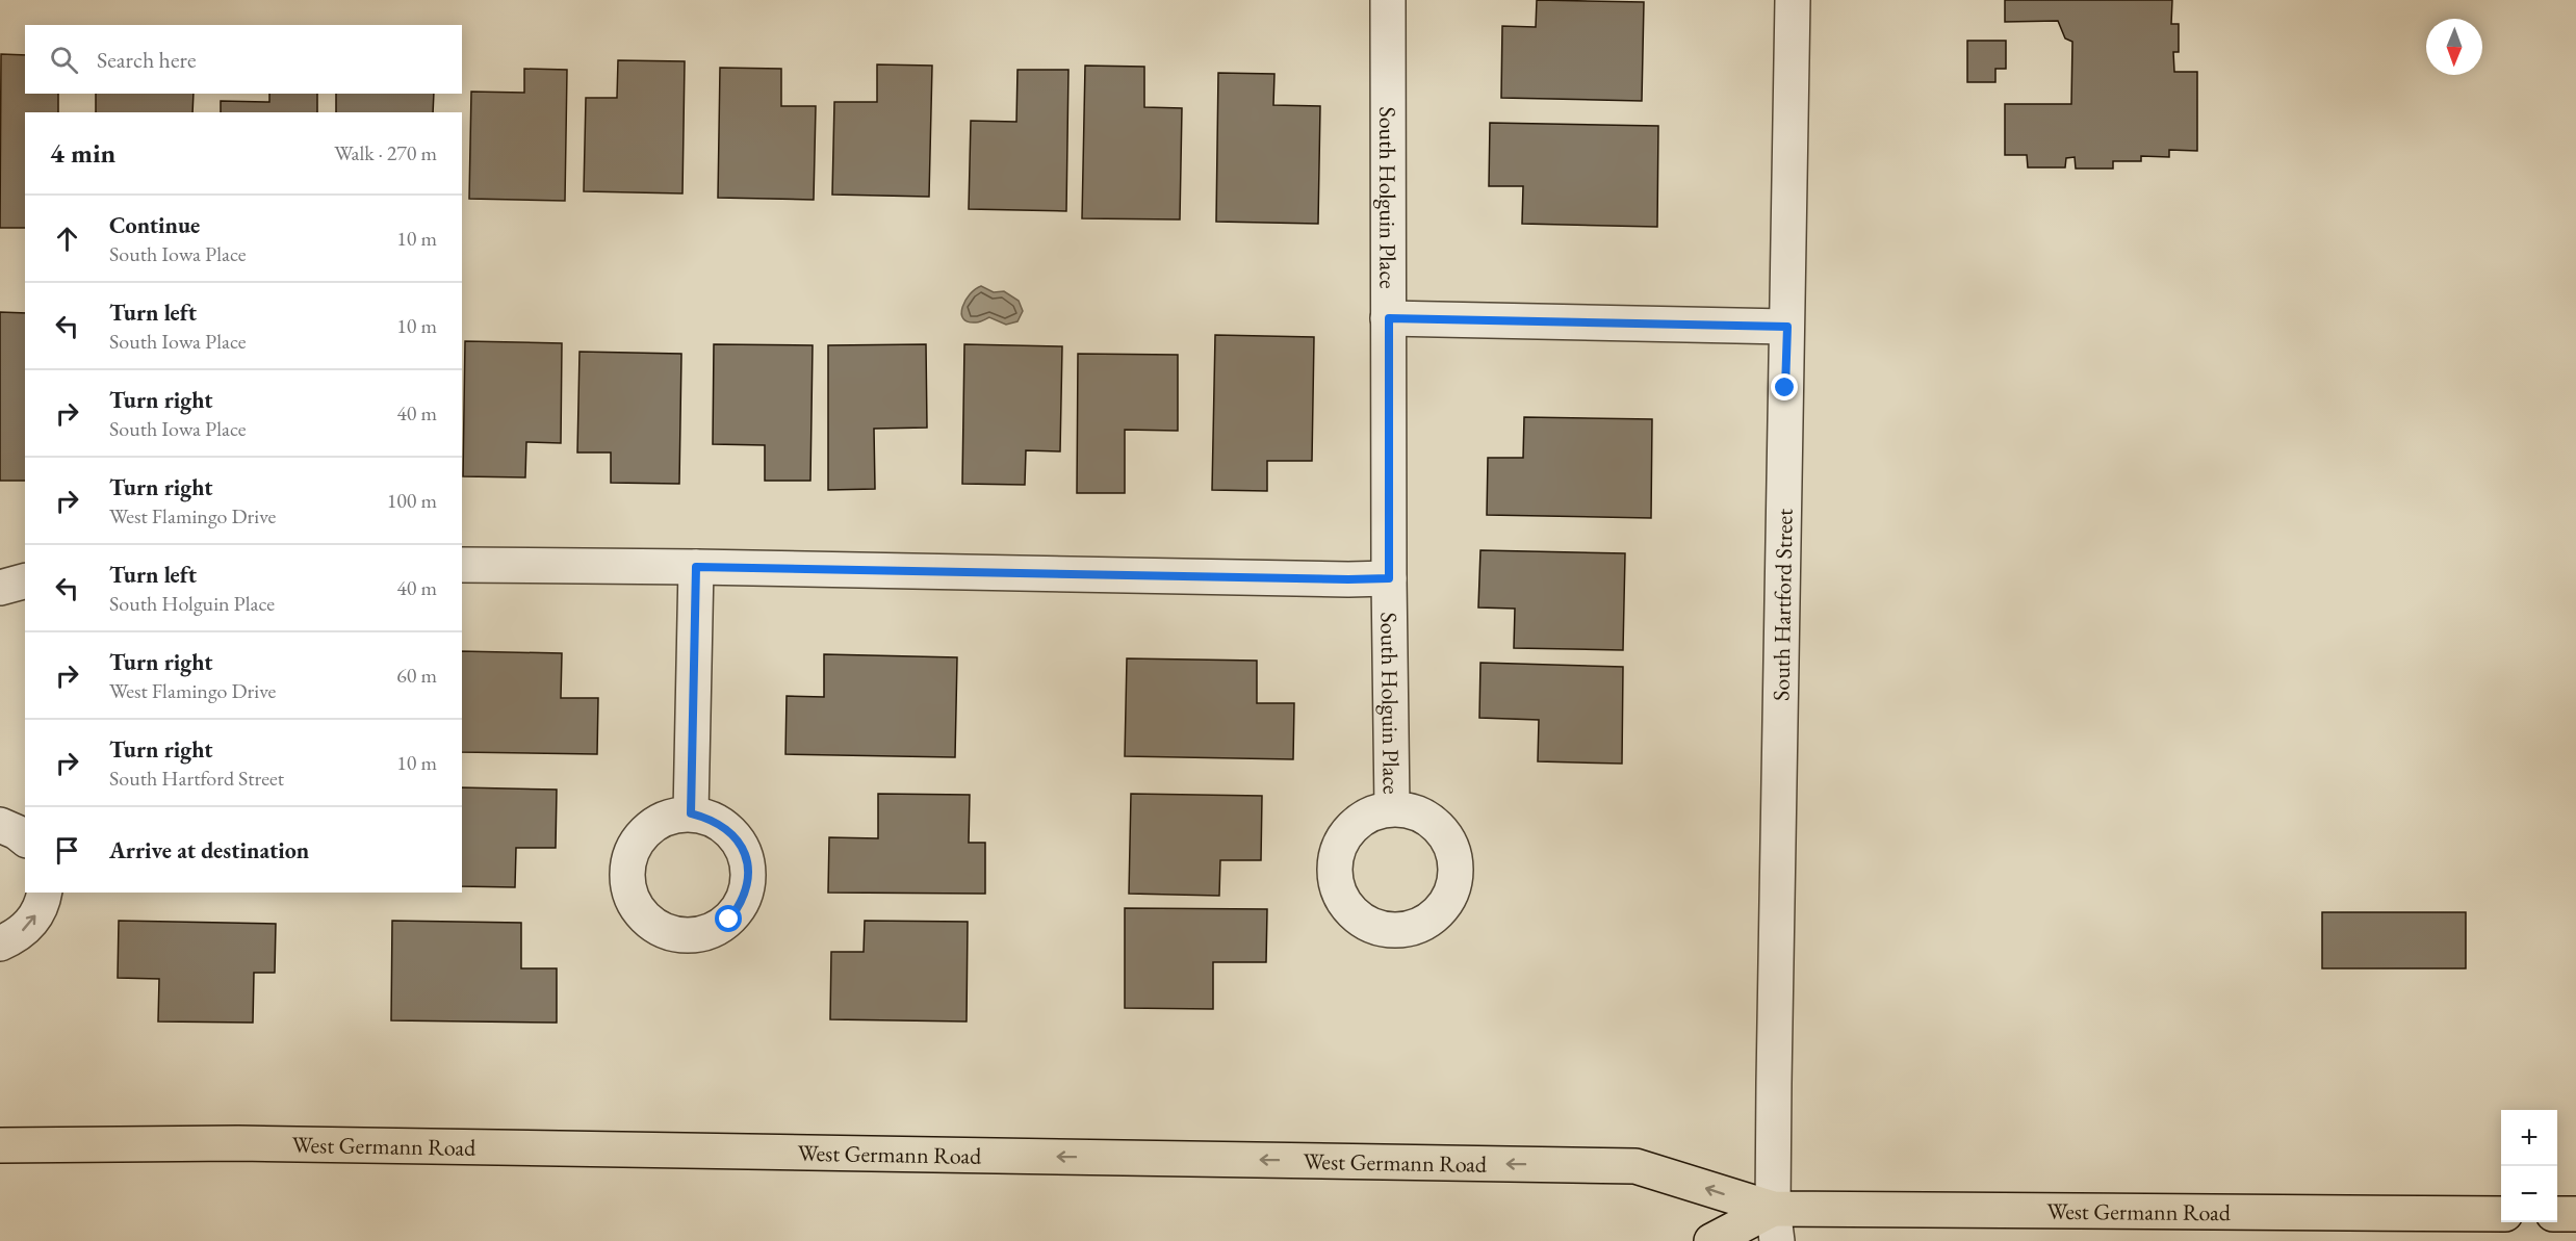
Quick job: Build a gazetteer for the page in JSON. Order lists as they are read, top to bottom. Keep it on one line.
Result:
{"streets":{"main road":["West Germann Road"],"street":["South Holguin Place","South Hartford Street"]},"crossings":[["South Hartford Street","West Germann Road"]],"one_way":["West Germann Road"],"north":"bottom","page":{"search":"Search here","heading":["4 min","Walk · 270 m"],"list":[["Continue","South Iowa Place","10 m"],["Turn left","South Iowa Place","10 m"],["Turn right","South Iowa Place","40 m"],["Turn right","West Flamingo Drive","100 m"],["Turn left","South Holguin Place","40 m"],["Turn right","West Flamingo Drive","60 m"],["Turn right","South Hartford Street","10 m"],"Arrive at destination"],"map_buttons":["+","−"]}}
